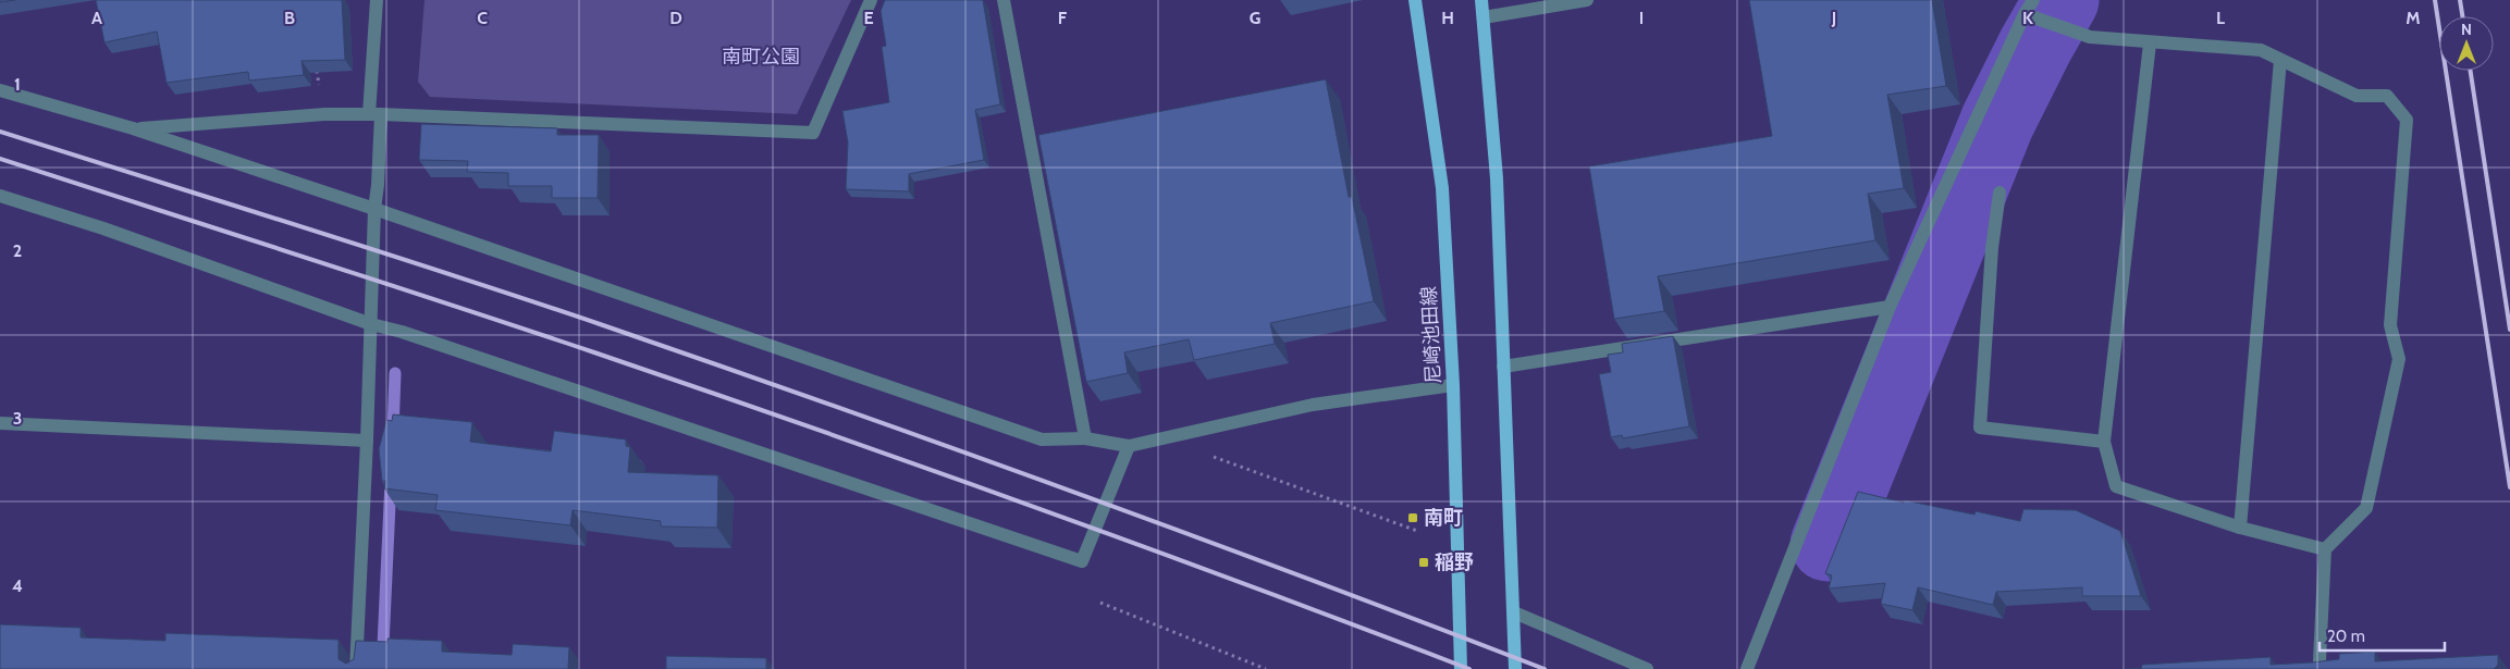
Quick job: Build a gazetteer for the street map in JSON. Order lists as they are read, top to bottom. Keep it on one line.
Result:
{"streets":{"main road":["尼崎池田線"]},"parks":["南町公園"],"places":{"transit":["南町","稲野"]},"scale_bar":"20 m","north":"top","grid":{"columns":["A","B","C","D","E","F","G","H","I","J","K","L","M"],"rows":["1","2","3","4"]}}
